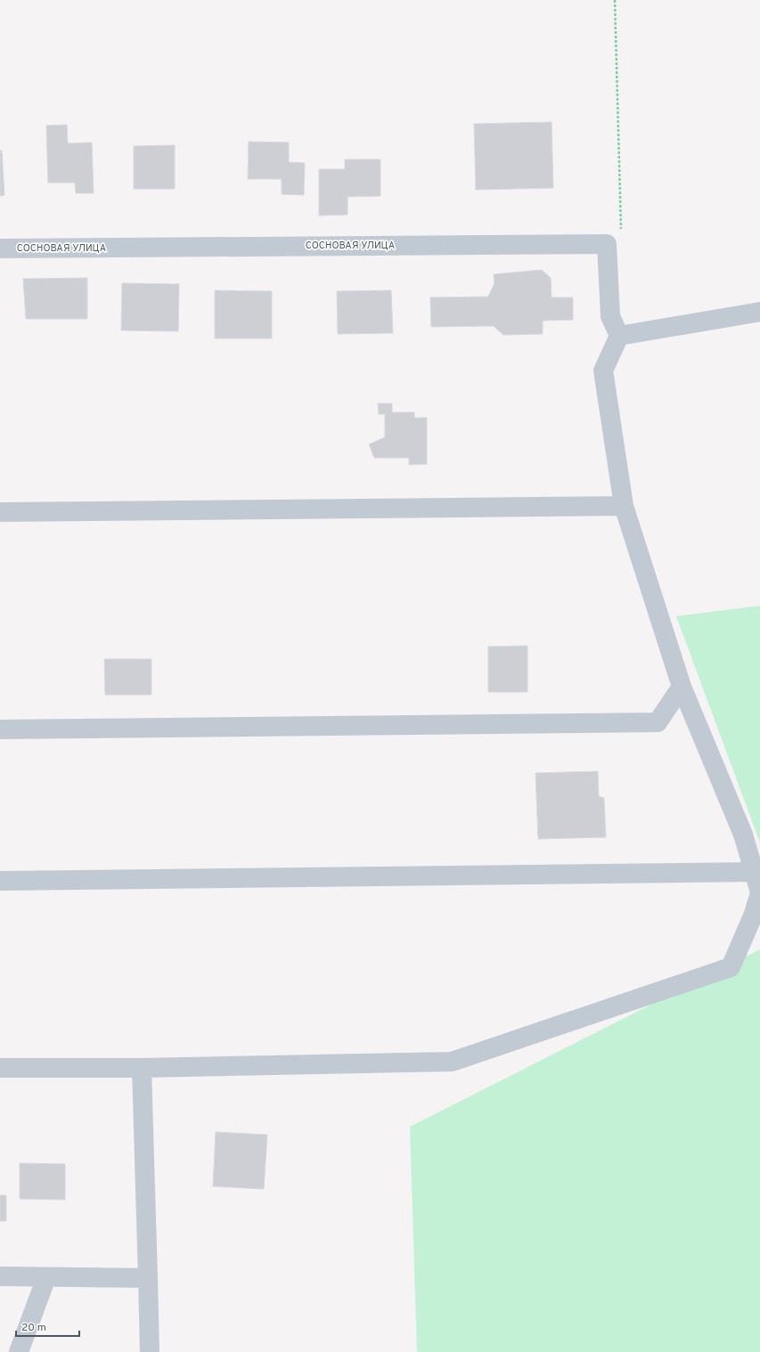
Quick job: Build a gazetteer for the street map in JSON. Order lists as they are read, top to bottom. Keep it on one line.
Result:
{"streets":{"street":["СОСНОВАЯ УЛИЦА"]},"scale_bar":"20 m"}
